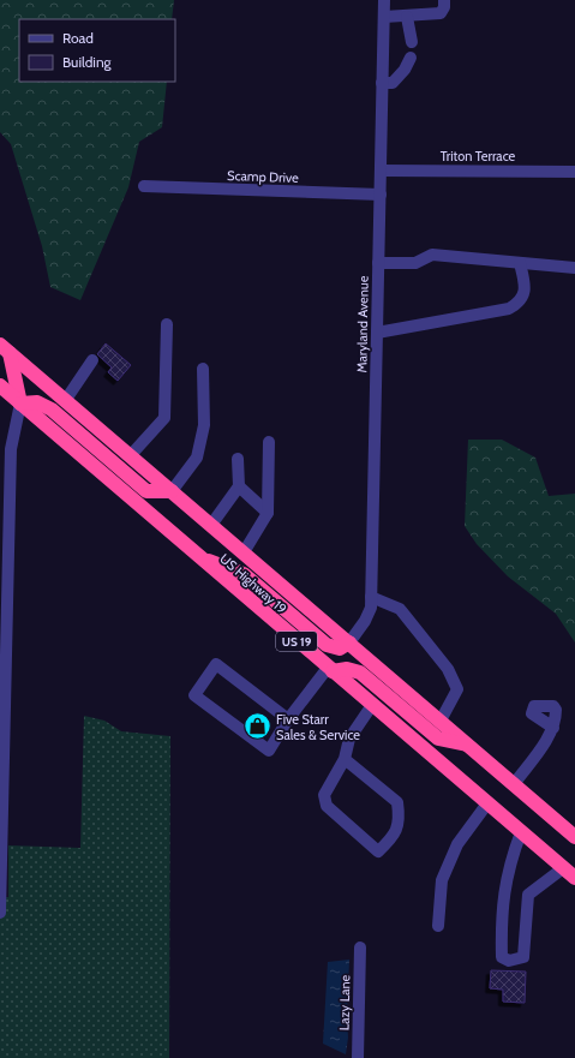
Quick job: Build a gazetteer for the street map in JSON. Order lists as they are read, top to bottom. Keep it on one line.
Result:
{"streets":{"highway":["US Highway 19","US 19"],"street":["Triton Terrace","Scamp Drive","Maryland Avenue","Lazy Lane"]},"crossings":[["Triton Terrace","Maryland Avenue"],["Scamp Drive","Maryland Avenue"],["Maryland Avenue","US Highway 19"]],"places":{"shop":["Five Starr Sales & Service"]},"legend":["Road","Building"]}
